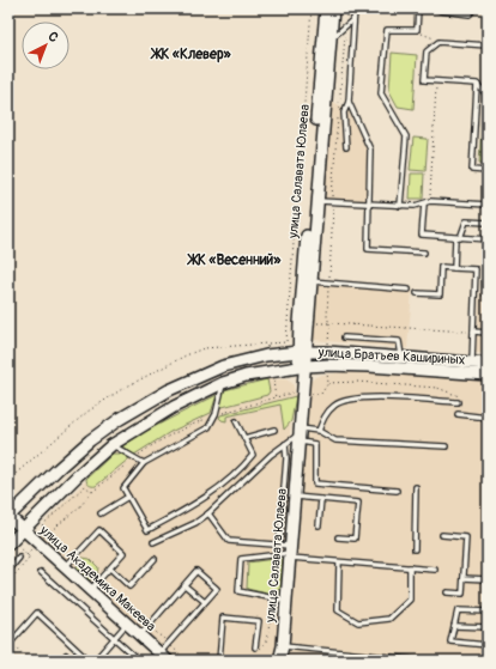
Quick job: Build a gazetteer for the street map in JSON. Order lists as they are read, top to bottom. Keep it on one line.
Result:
{"streets":{"main road":["улица Салавата Юлаева","улица Братьев Кашириных","улица Академика Макеева"]},"crossings":[["улица Салавата Юлаева","улица Братьев Кашириных"],["улица Братьев Кашириных","улица Академика Макеева"]],"districts":["ЖК «Клевер»","ЖК «Весенний»"],"north":"top right"}
